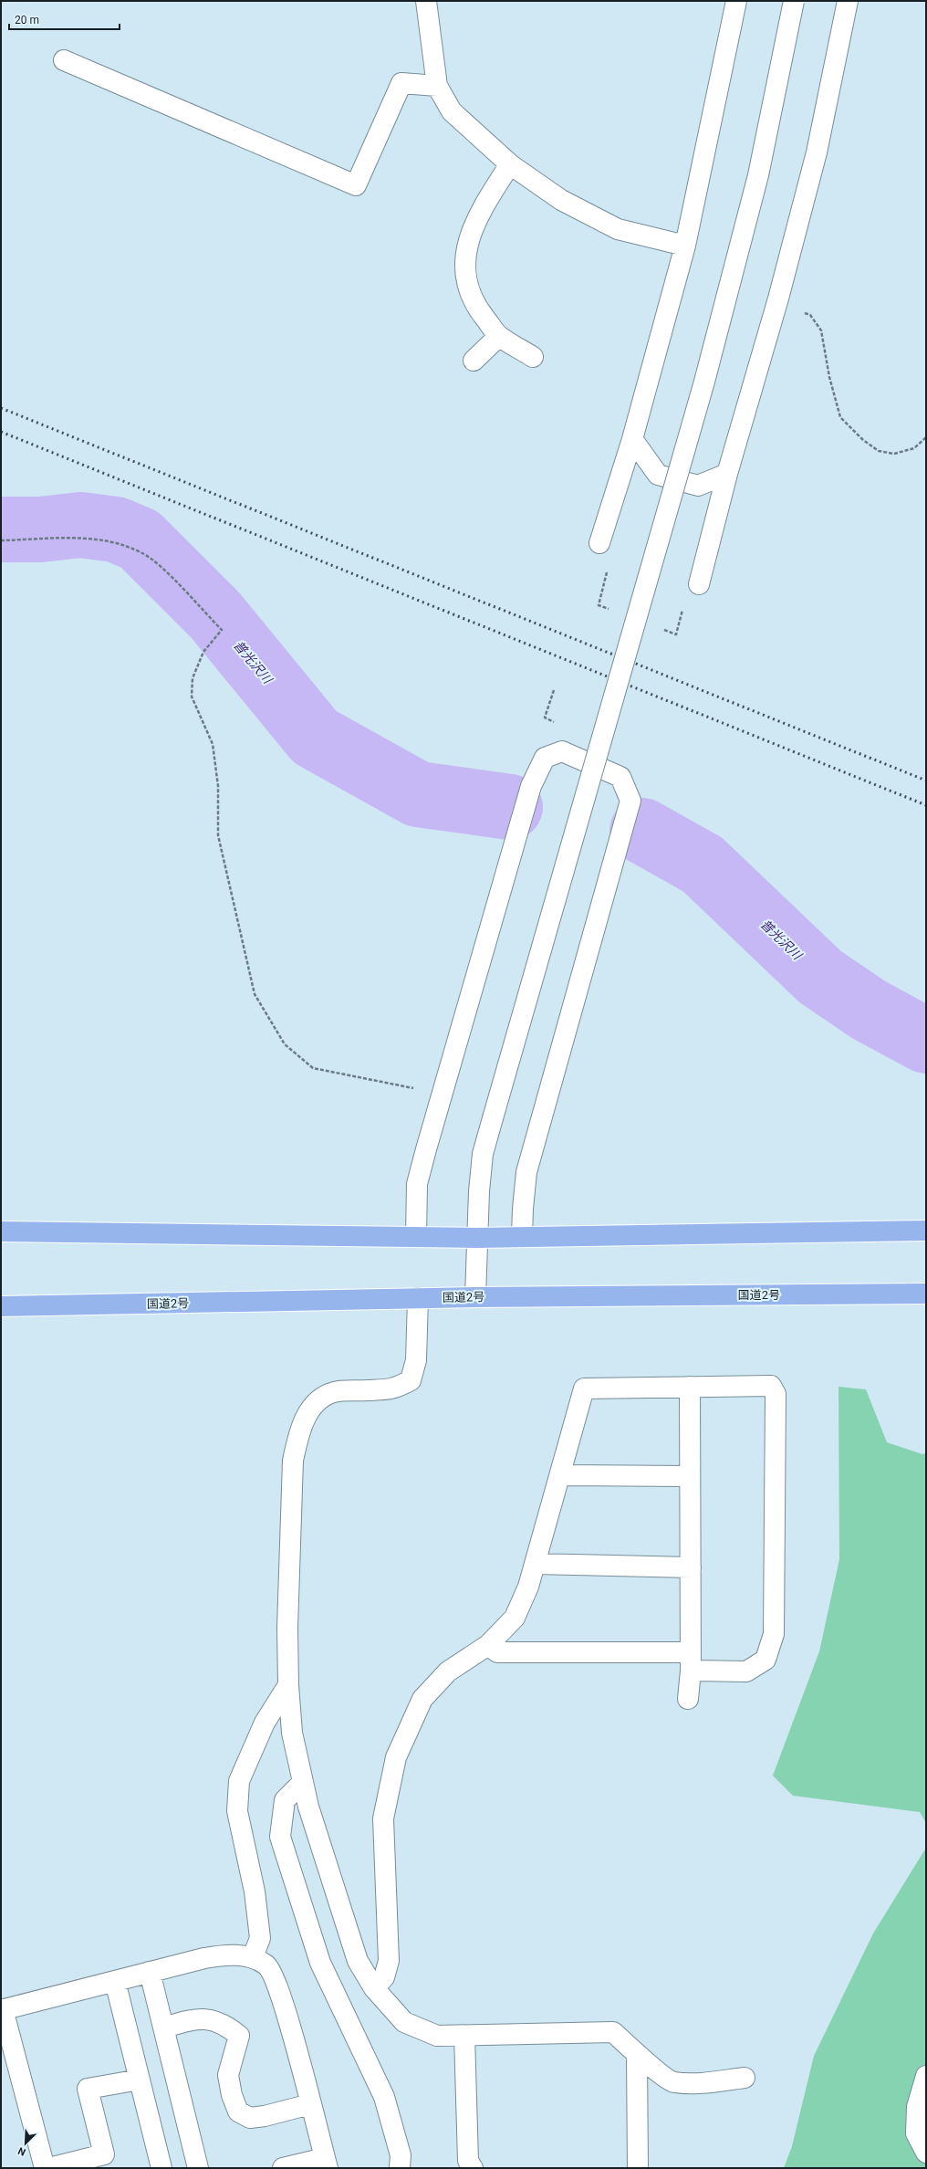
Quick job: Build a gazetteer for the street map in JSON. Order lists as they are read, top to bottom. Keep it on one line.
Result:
{"streets":{"highway":["国道2号"]},"water":["普光沢川"],"scale_bar":"20 m","north":"bottom left"}
